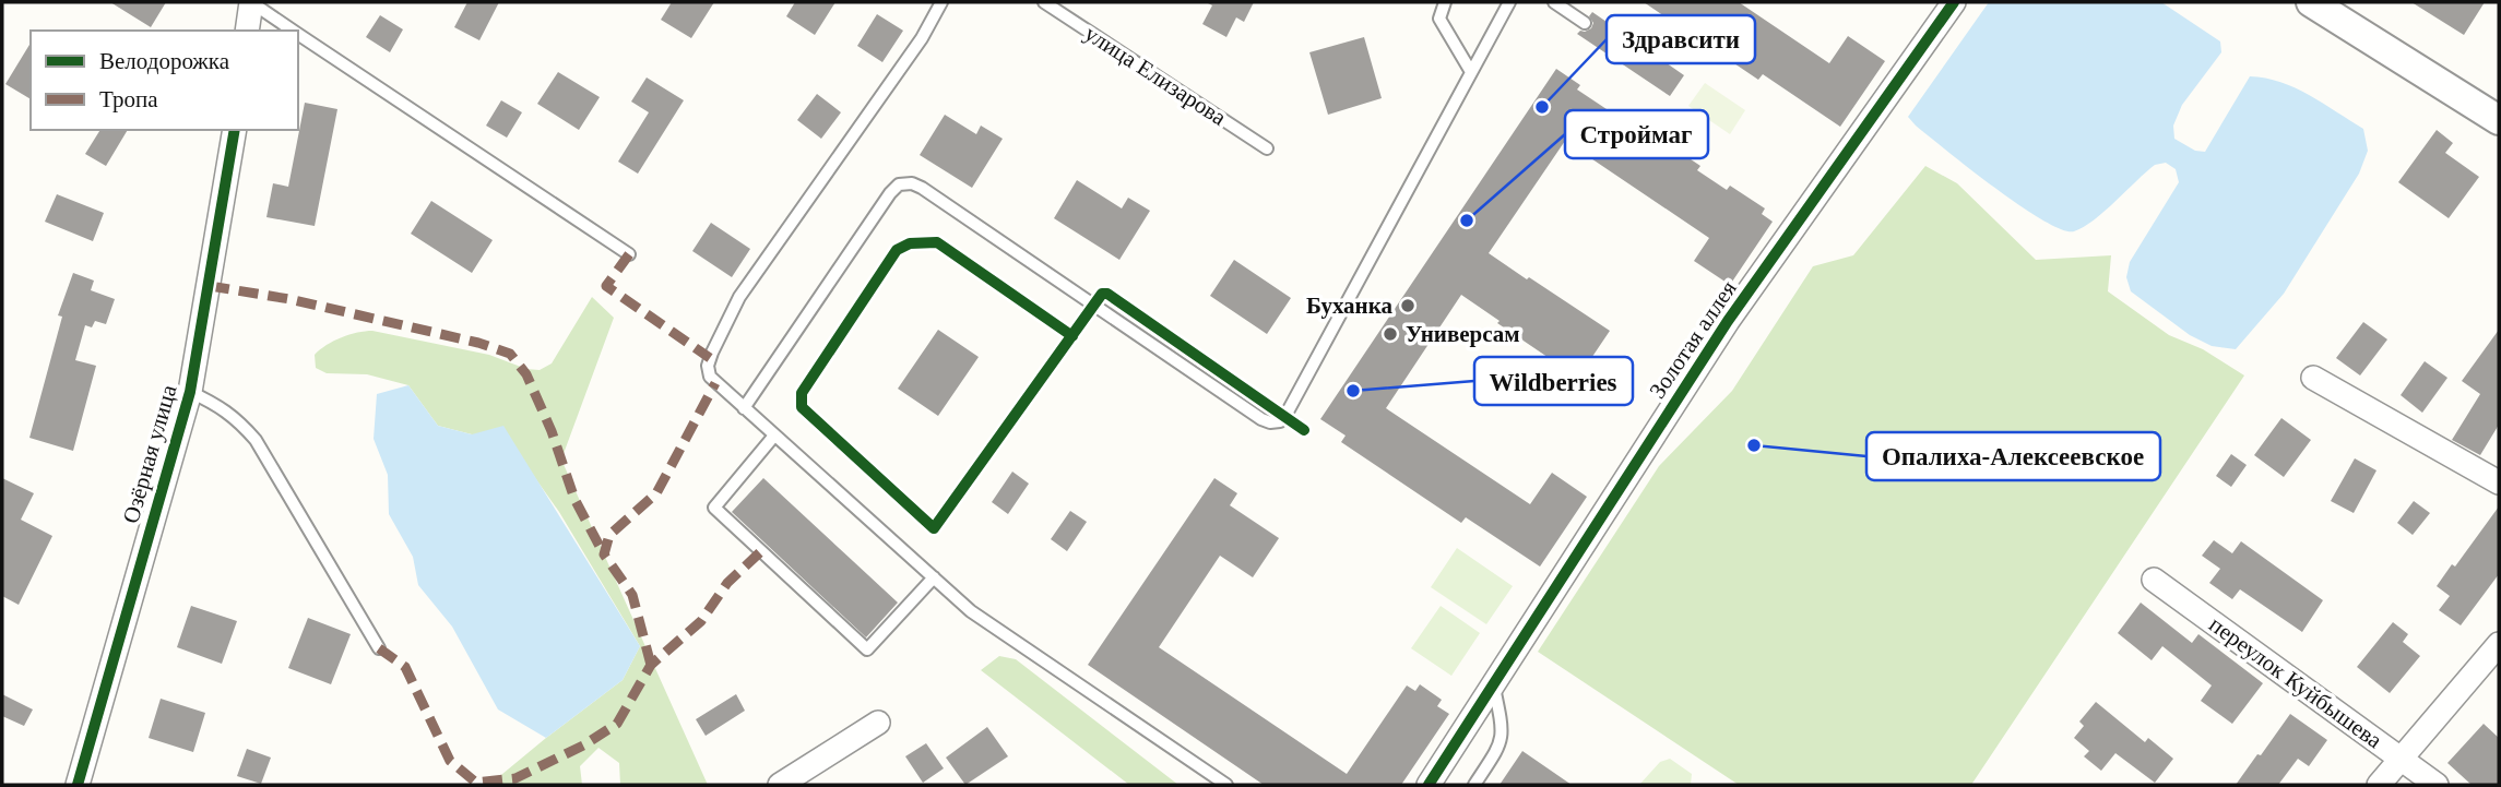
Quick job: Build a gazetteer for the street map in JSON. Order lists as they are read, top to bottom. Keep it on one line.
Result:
{"streets":{"street":["Золотая аллея","Озёрная улица","переулок Куйбышева"],"lane":["улица Елизарова"]},"places":["Здравсити","Строймаг","Буханка","Универсам","Wildberries","Опалиха-Алексеевское"],"legend":["Велодорожка","Тропа"]}
